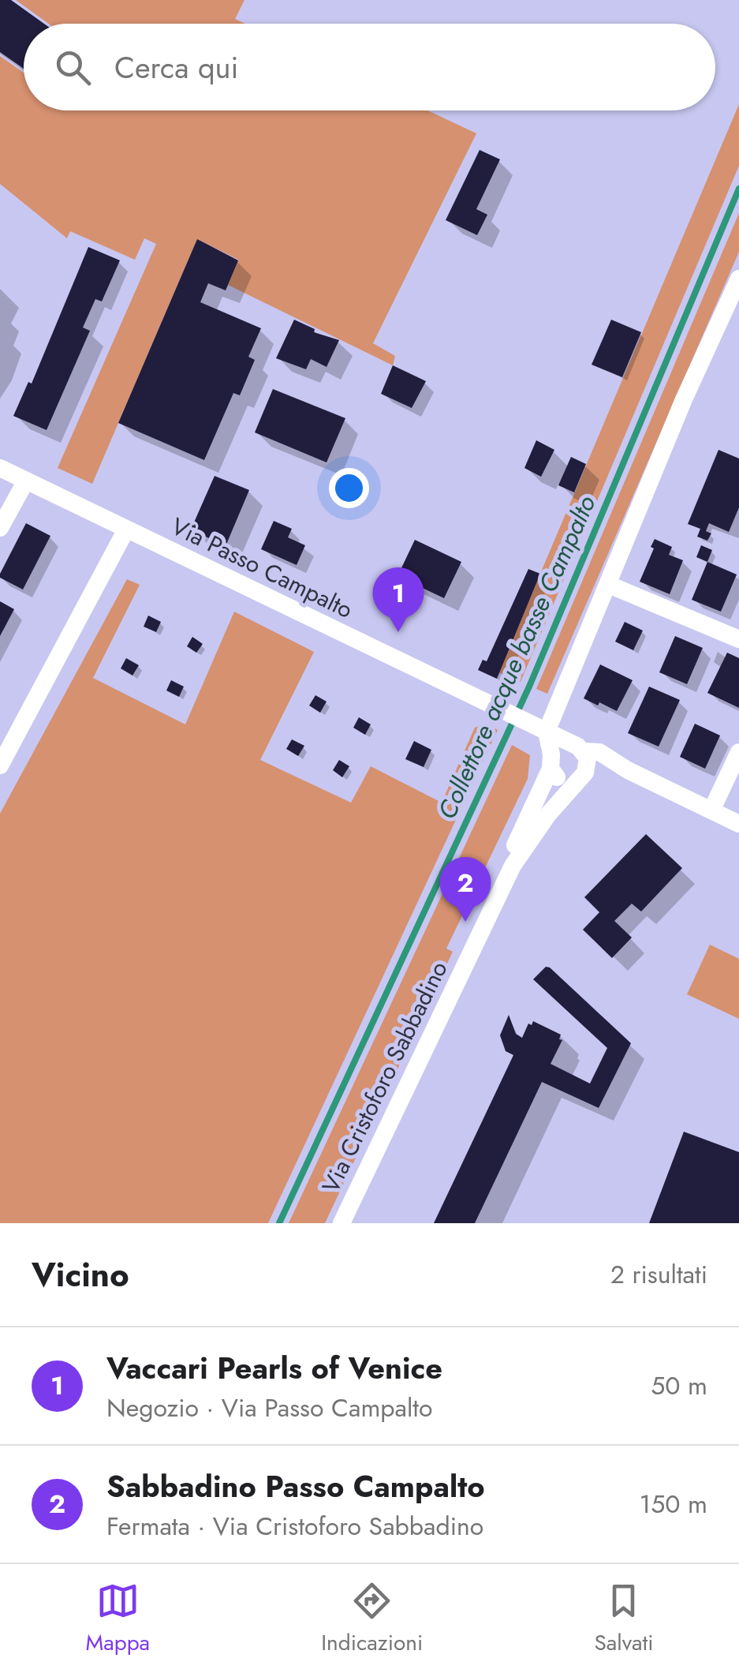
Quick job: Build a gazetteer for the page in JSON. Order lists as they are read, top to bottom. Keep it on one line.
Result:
{"streets":{"street":["Via Passo Campalto","Via Cristoforo Sabbadino"]},"crossings":[["Via Passo Campalto","Via Cristoforo Sabbadino"]],"water":["Collettore acque basse Campalto"],"page":{"search":"Cerca qui","pins":["1","2"],"heading":["Vicino","2 risultati"],"list":[{"mark":"1","name":"Vaccari Pearls of Venice","note":"Negozio · Via Passo Campalto","value":"50 m"},{"mark":"2","name":"Sabbadino Passo Campalto","note":"Fermata · Via Cristoforo Sabbadino","value":"150 m"}],"nav":["Mappa","Indicazioni","Salvati"]}}
